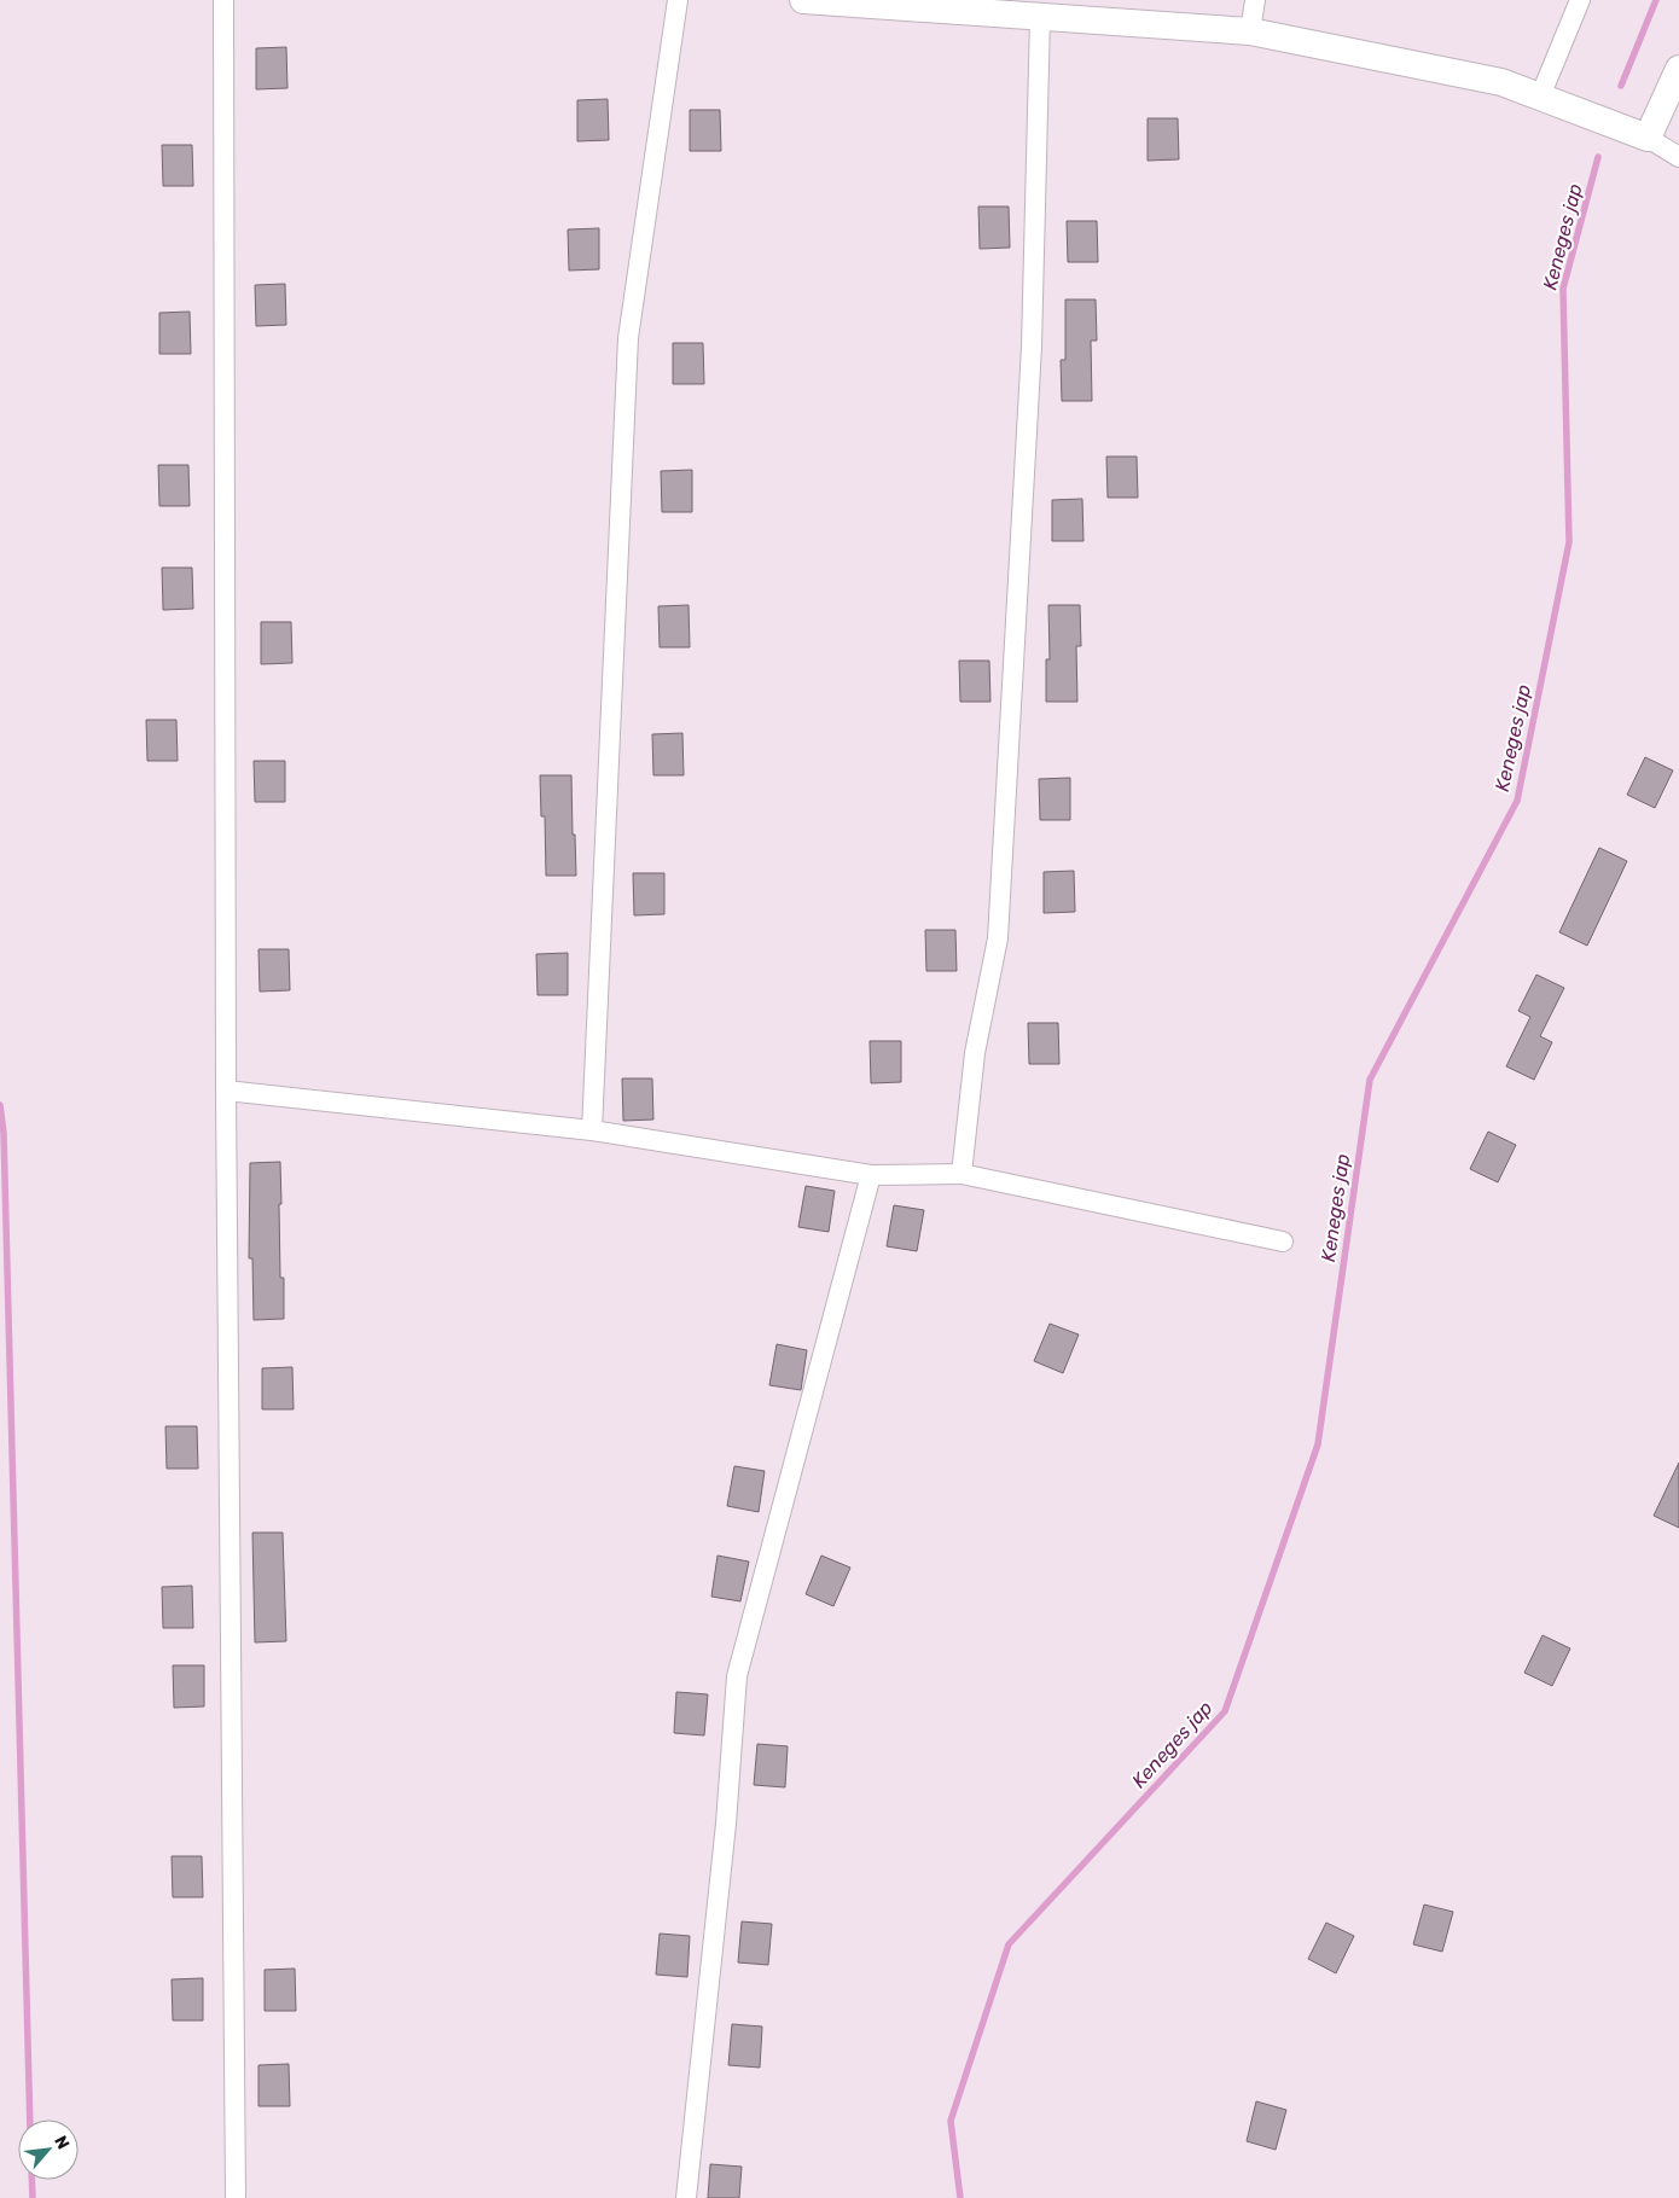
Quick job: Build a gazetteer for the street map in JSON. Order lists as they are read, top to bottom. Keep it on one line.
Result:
{"water":["Keneges jap"],"north":"top right"}
